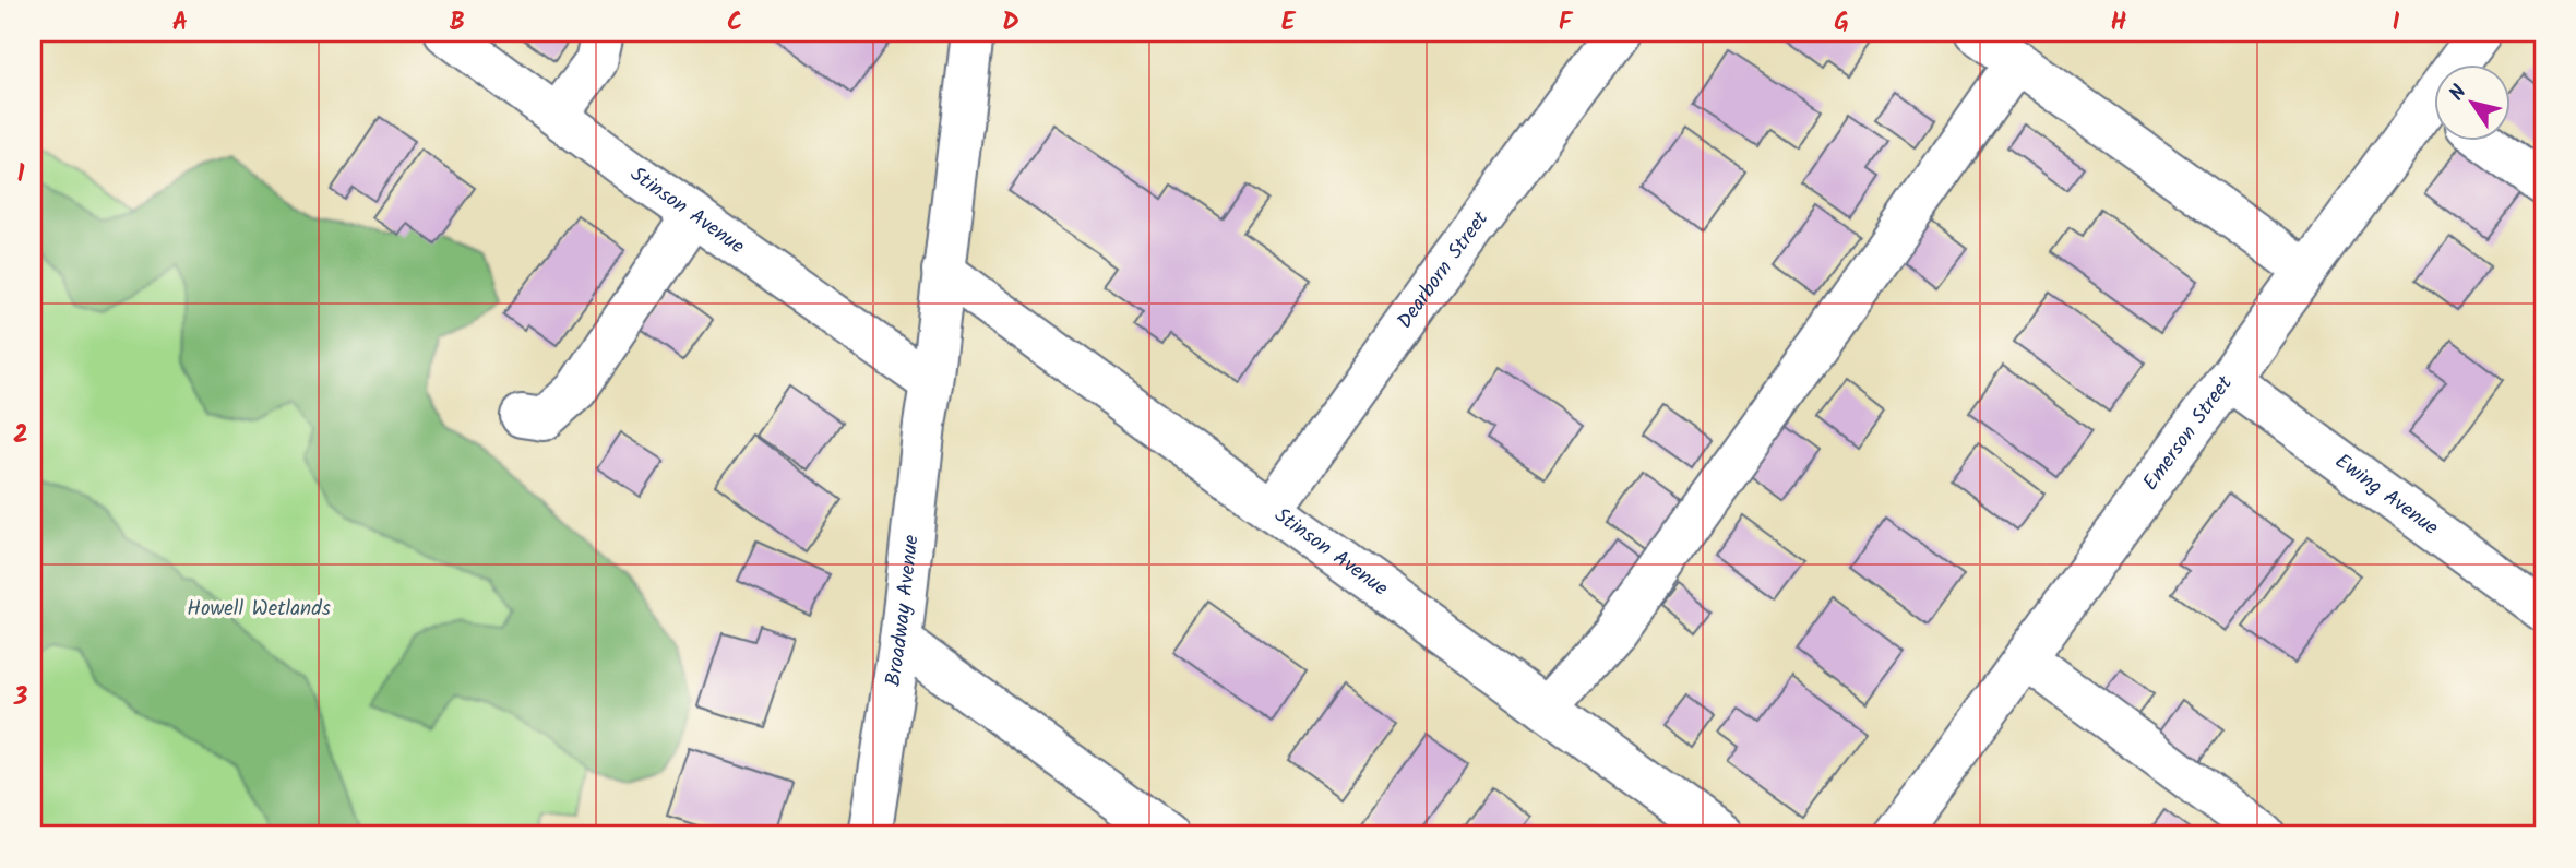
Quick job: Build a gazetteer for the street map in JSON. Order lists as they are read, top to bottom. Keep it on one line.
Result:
{"streets":{"street":["Stinson Avenue","Dearborn Street","Emerson Street","Ewing Avenue","Broadway Avenue"]},"crossings":[["Stinson Avenue","Dearborn Street"],["Stinson Avenue","Broadway Avenue"],["Emerson Street","Ewing Avenue"]],"parks":["Howell Wetlands"],"north":"top left","grid":{"columns":["A","B","C","D","E","F","G","H","I"],"rows":["1","2","3"]}}
